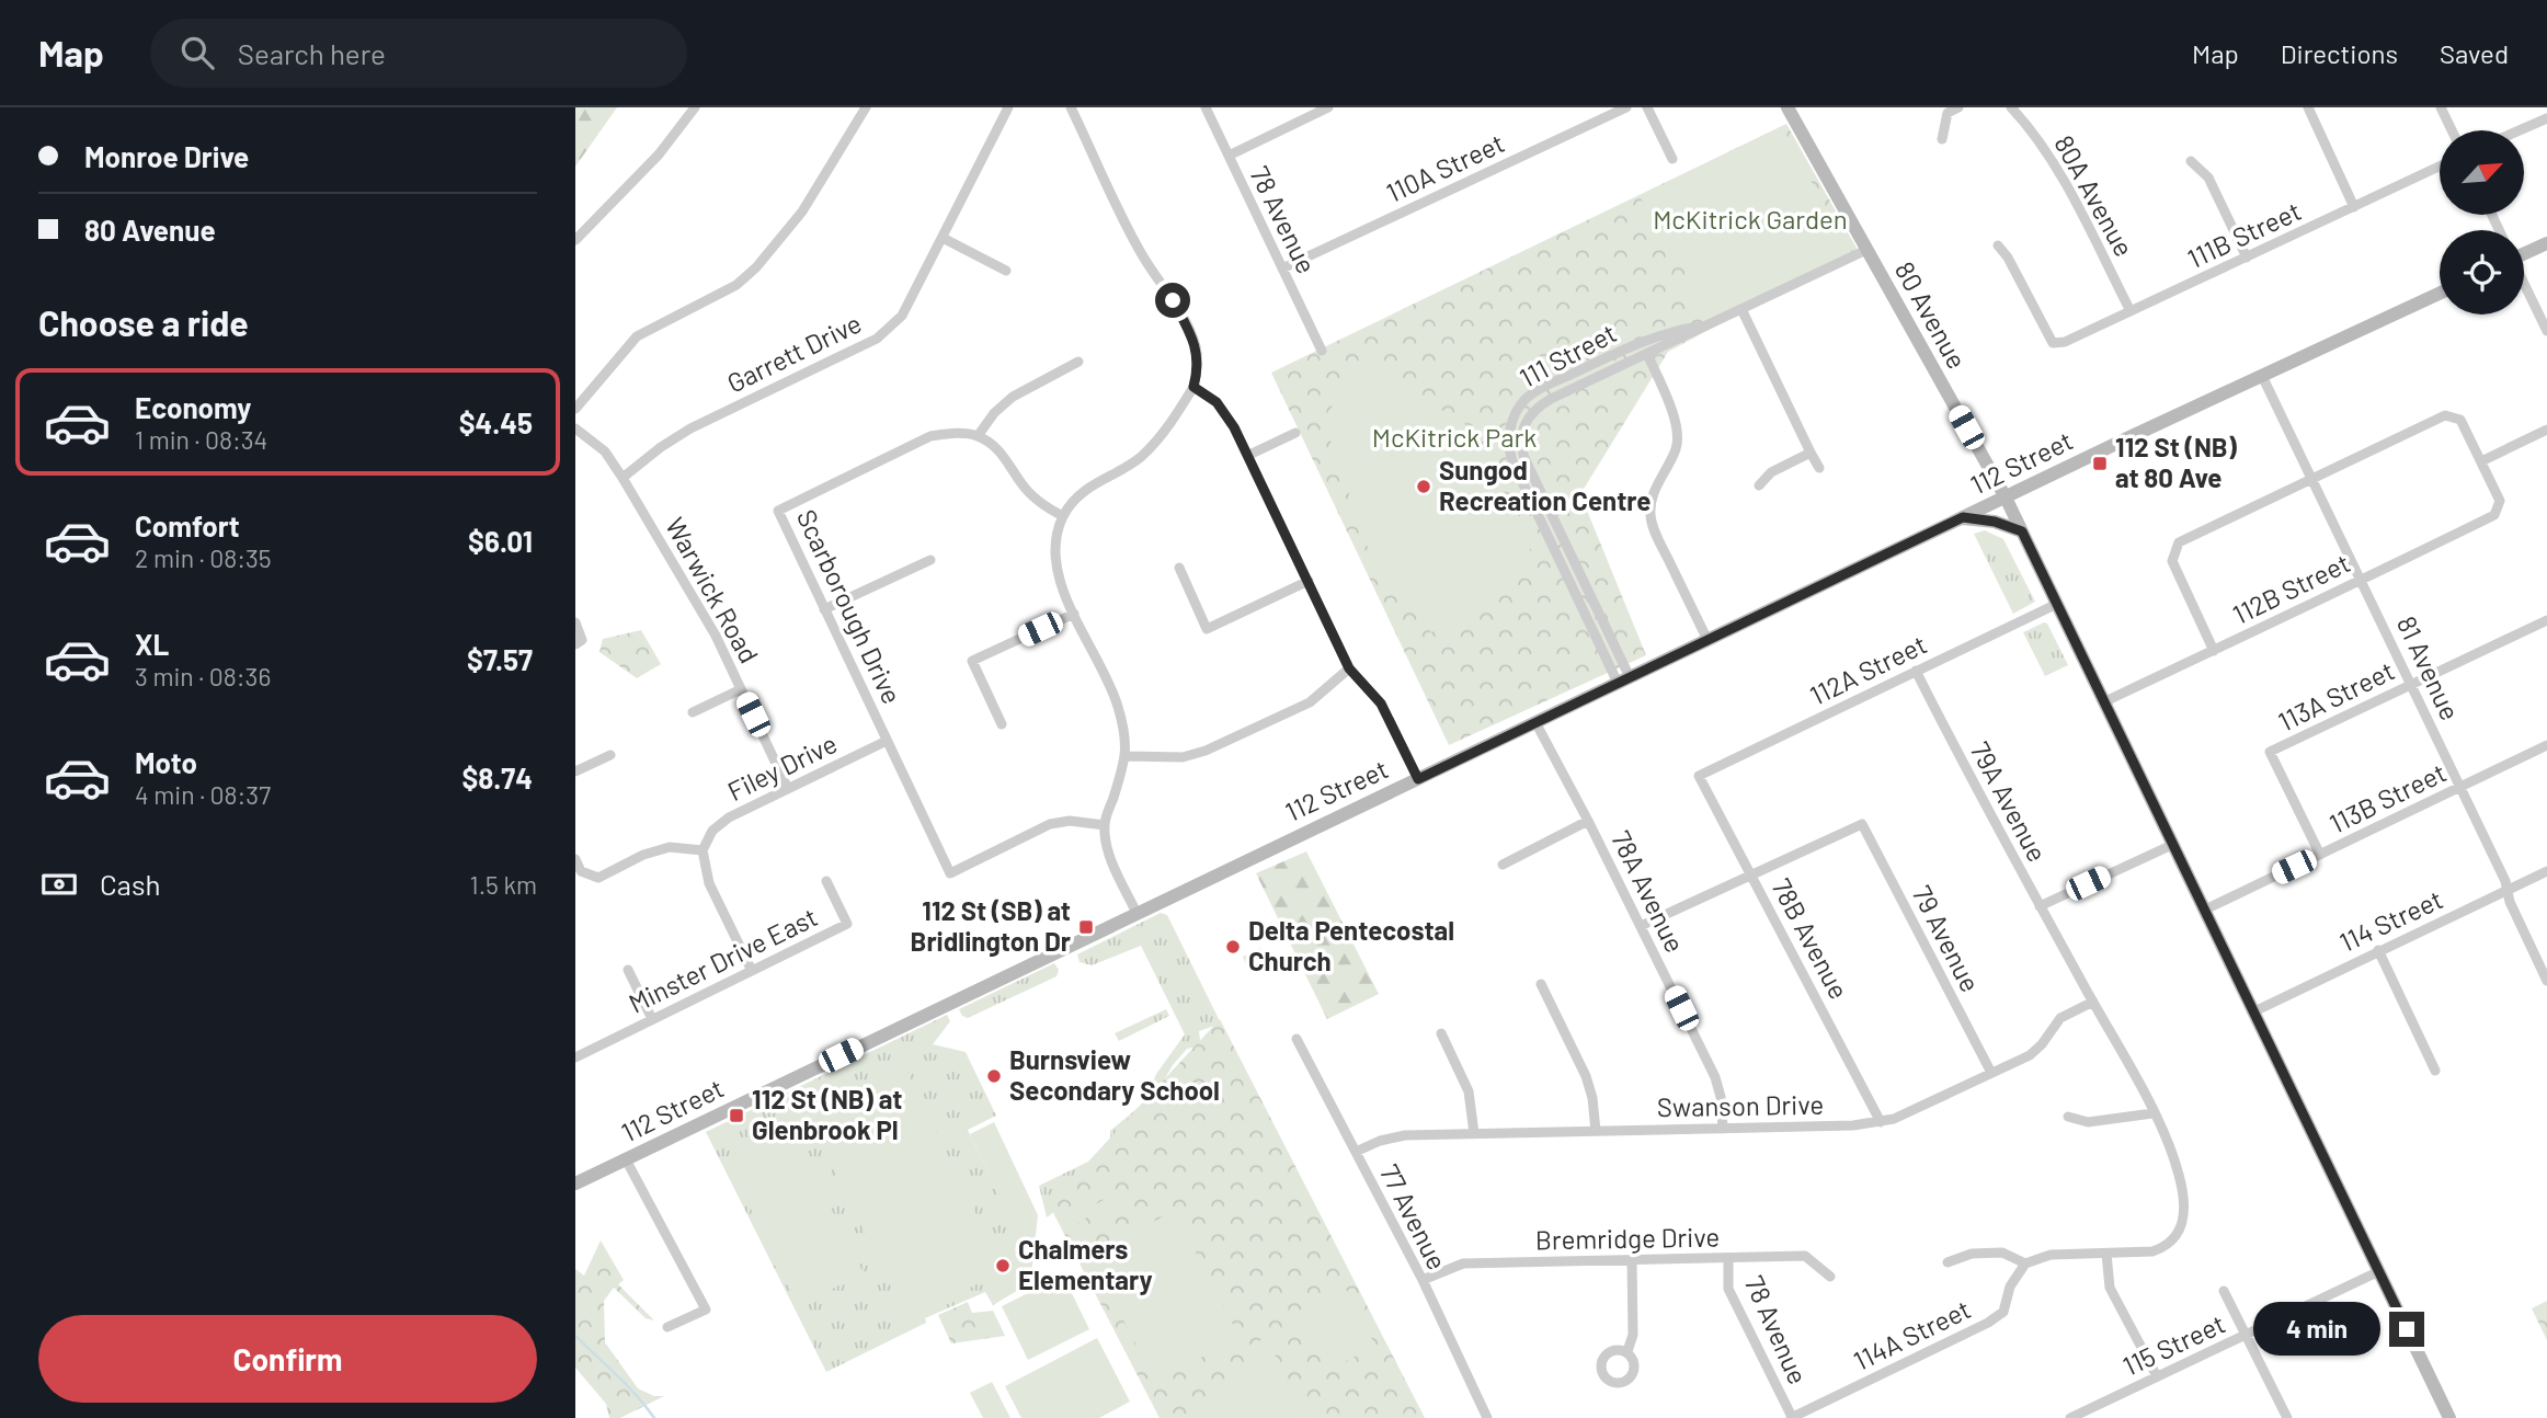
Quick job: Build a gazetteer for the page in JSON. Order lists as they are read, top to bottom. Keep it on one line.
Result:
{"streets":{"street":["110A Street","80A Avenue","78 Avenue","111B Street","80 Avenue","Garrett Drive","111 Street","112 Street","112B Street","Warwick Road","Scarborough Drive","81 Avenue","112A Street","113A Street","Filey Drive","113B Street","79A Avenue","78A Avenue","114 Street","78B Avenue","79 Avenue","Minster Drive East","Swanson Drive","77 Avenue","Bremridge Drive","114A Street","115 Street"]},"crossings":[["110A Street","78 Avenue"],["80A Avenue","111B Street"],["78 Avenue","Bremridge Drive"],["78 Avenue","114A Street"],["80 Avenue","111 Street"],["80 Avenue","112 Street"],["80 Avenue","112B Street"],["80 Avenue","112A Street"],["80 Avenue","113B Street"],["80 Avenue","114 Street"],["80 Avenue","115 Street"],["Garrett Drive","Warwick Road"],["111 Street","112 Street"],["112 Street","81 Avenue"],["112 Street","78A Avenue"],["112B Street","81 Avenue"],["Warwick Road","Filey Drive"],["Scarborough Drive","Filey Drive"],["81 Avenue","113A Street"],["81 Avenue","113B Street"],["81 Avenue","114 Street"],["112A Street","79A Avenue"],["112A Street","78B Avenue"],["113A Street","113B Street"],["79A Avenue","Swanson Drive"],["78A Avenue","Swanson Drive"],["78B Avenue","79 Avenue"],["78B Avenue","Swanson Drive"],["79 Avenue","Swanson Drive"],["Swanson Drive","77 Avenue"],["77 Avenue","Bremridge Drive"]],"parks":["McKitrick Garden","McKitrick Park"],"places":{"transit":["112 St (NB) at 80 Ave","112 St (SB) at Bridlington Dr","112 St (NB) at Glenbrook Pl"],"other":["Sungod Recreation Centre","Delta Pentecostal Church","Burnsview Secondary School","Chalmers Elementary"]},"north":"top right","page":{"header":"Map","search":"Search here","nav":["Map","Directions","Saved"],"banner":["Monroe Drive","80 Avenue"],"heading":"Choose a ride","list":[{"name":"Economy","note":"1 min · 08:34","value":"$4.45"},{"name":"Comfort","note":"2 min · 08:35","value":"$6.01"},{"name":"XL","note":"3 min · 08:36","value":"$7.57"},{"name":"Moto","note":"4 min · 08:37","value":"$8.74"}],"pay":["Cash","1.5 km"],"buttons":"Confirm","bubble":"4 min"}}
